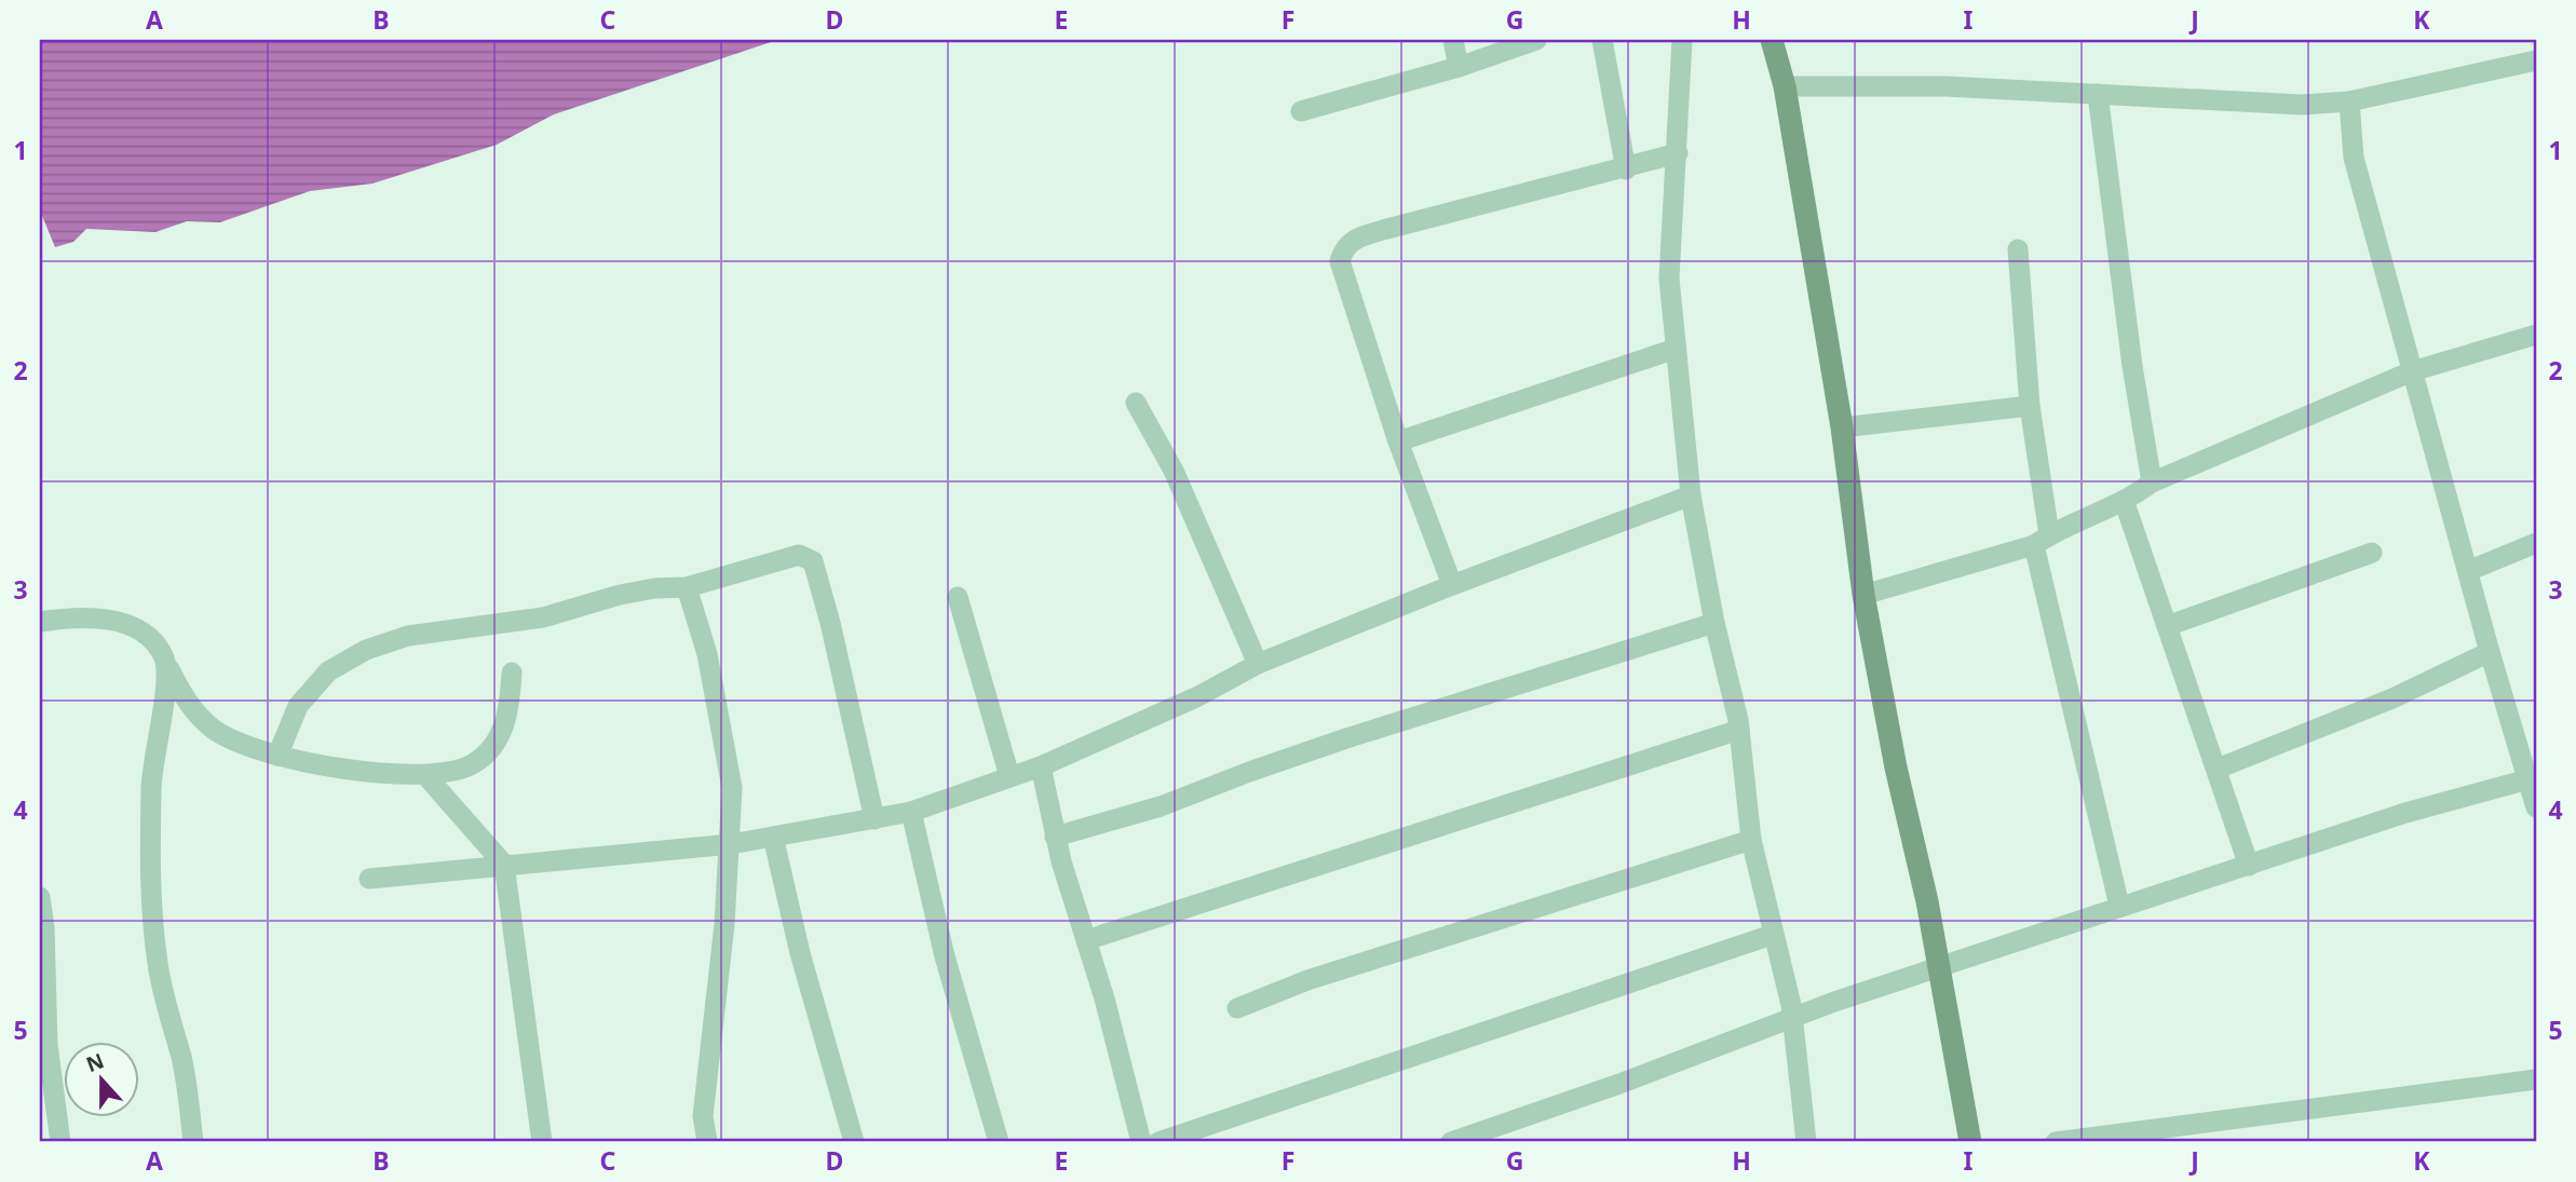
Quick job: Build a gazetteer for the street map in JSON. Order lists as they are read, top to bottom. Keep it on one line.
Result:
{"north":"top","grid":{"columns":["A","B","C","D","E","F","G","H","I","J","K"],"rows":["1","2","3","4","5"]}}
